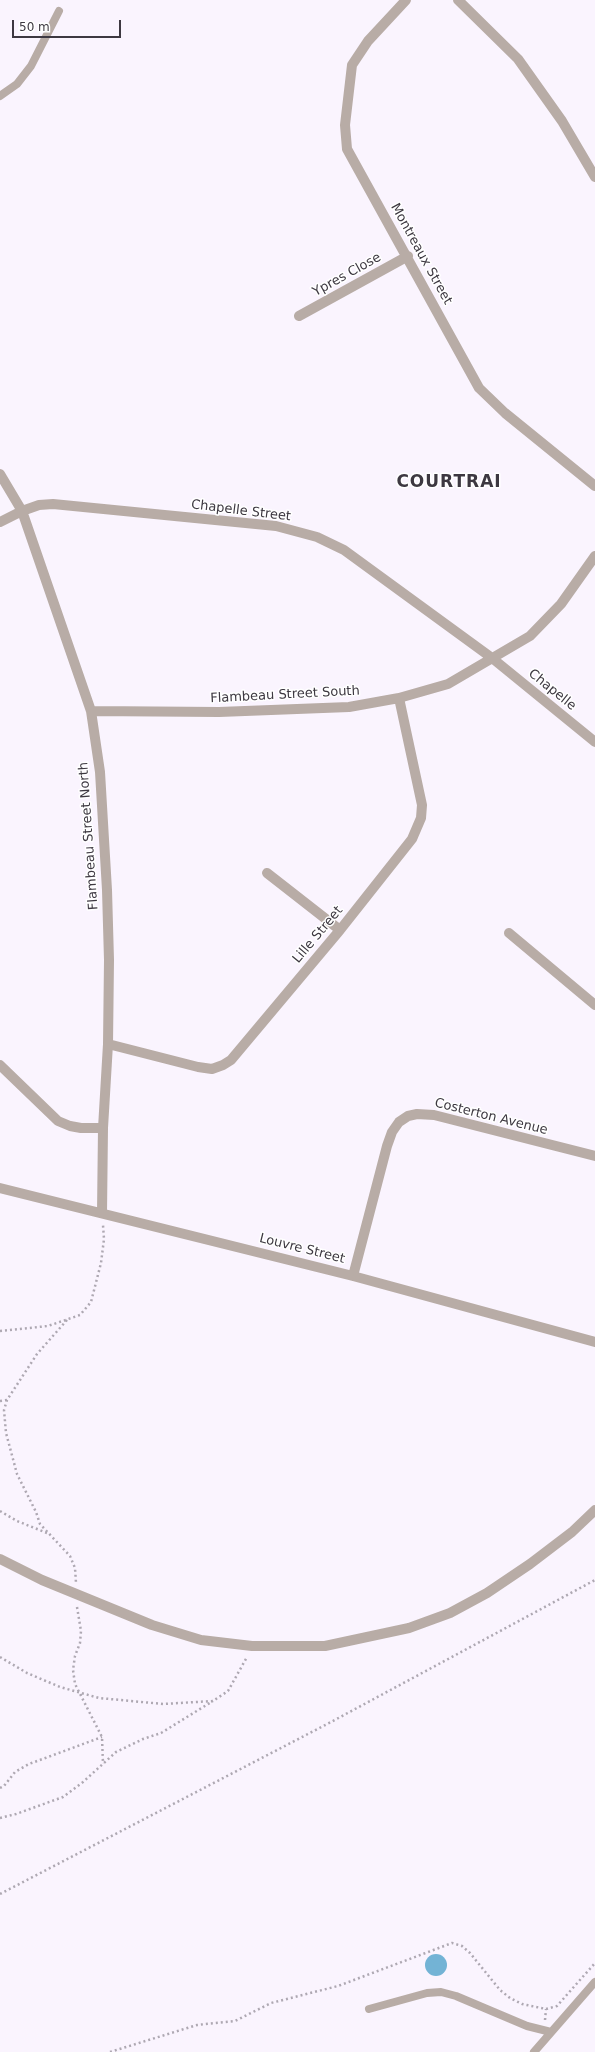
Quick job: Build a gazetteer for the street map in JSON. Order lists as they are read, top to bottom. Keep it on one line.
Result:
{"streets":{"street":["Montreaux Street","Ypres Close","Chapelle Street","Chapelle","Flambeau Street South","Flambeau Street North","Lille Street","Costerton Avenue","Louvre Street"]},"crossings":[["Montreaux Street","Ypres Close"],["Chapelle Street","Chapelle"],["Chapelle Street","Flambeau Street South"],["Chapelle Street","Flambeau Street North"],["Chapelle","Flambeau Street South"],["Flambeau Street South","Flambeau Street North"],["Flambeau Street South","Lille Street"],["Flambeau Street North","Lille Street"],["Flambeau Street North","Louvre Street"],["Costerton Avenue","Louvre Street"]],"districts":["COURTRAI"],"scale_bar":"50 m"}
